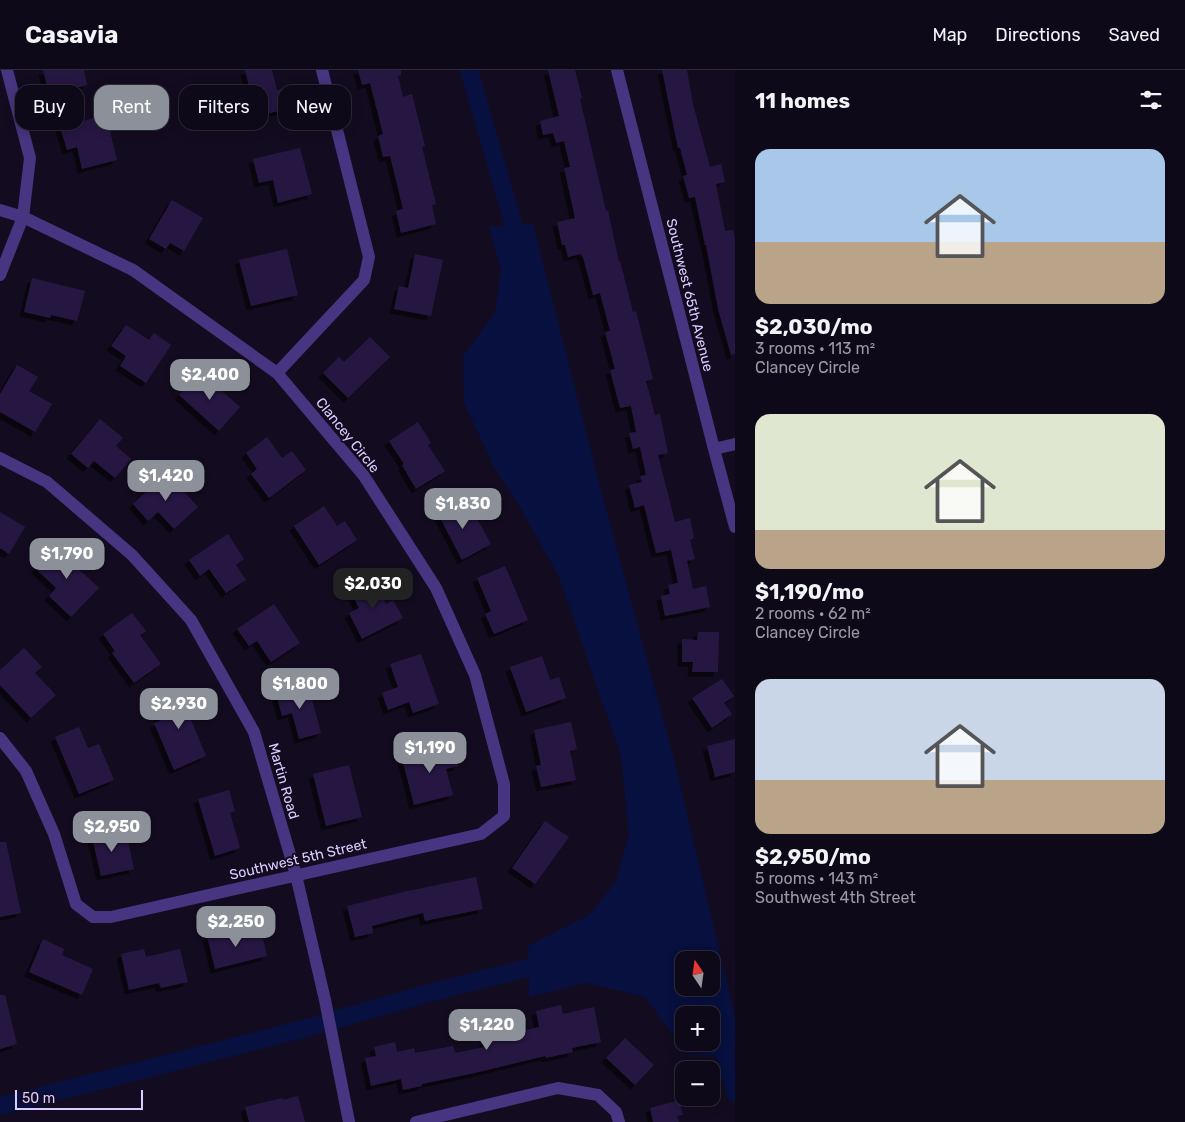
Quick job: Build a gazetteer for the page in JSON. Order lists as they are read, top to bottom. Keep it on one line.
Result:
{"streets":{"street":["Southwest 65th Avenue","Clancey Circle","Martin Road","Southwest 5th Street"]},"crossings":[["Clancey Circle","Southwest 5th Street"],["Martin Road","Southwest 5th Street"]],"scale_bar":"50 m","north":"top","page":{"header":"Casavia","nav":["Map","Directions","Saved"],"heading":"11 homes","chip":["Buy","Rent","Filters","New"],"list":[{"name":"$2,030/mo","note":"3 rooms · 113 m² · Clancey Circle"},{"name":"$1,190/mo","note":"2 rooms · 62 m² · Clancey Circle"},{"name":"$2,950/mo","note":"5 rooms · 143 m² · Southwest 4th Street"}],"price":["$2,400","$1,420","$1,830","$1,790","$2,030","$1,800","$2,930","$1,190","$2,950","$2,250","$1,220"],"map_buttons":["+","−"],"scale":"50 m"}}
